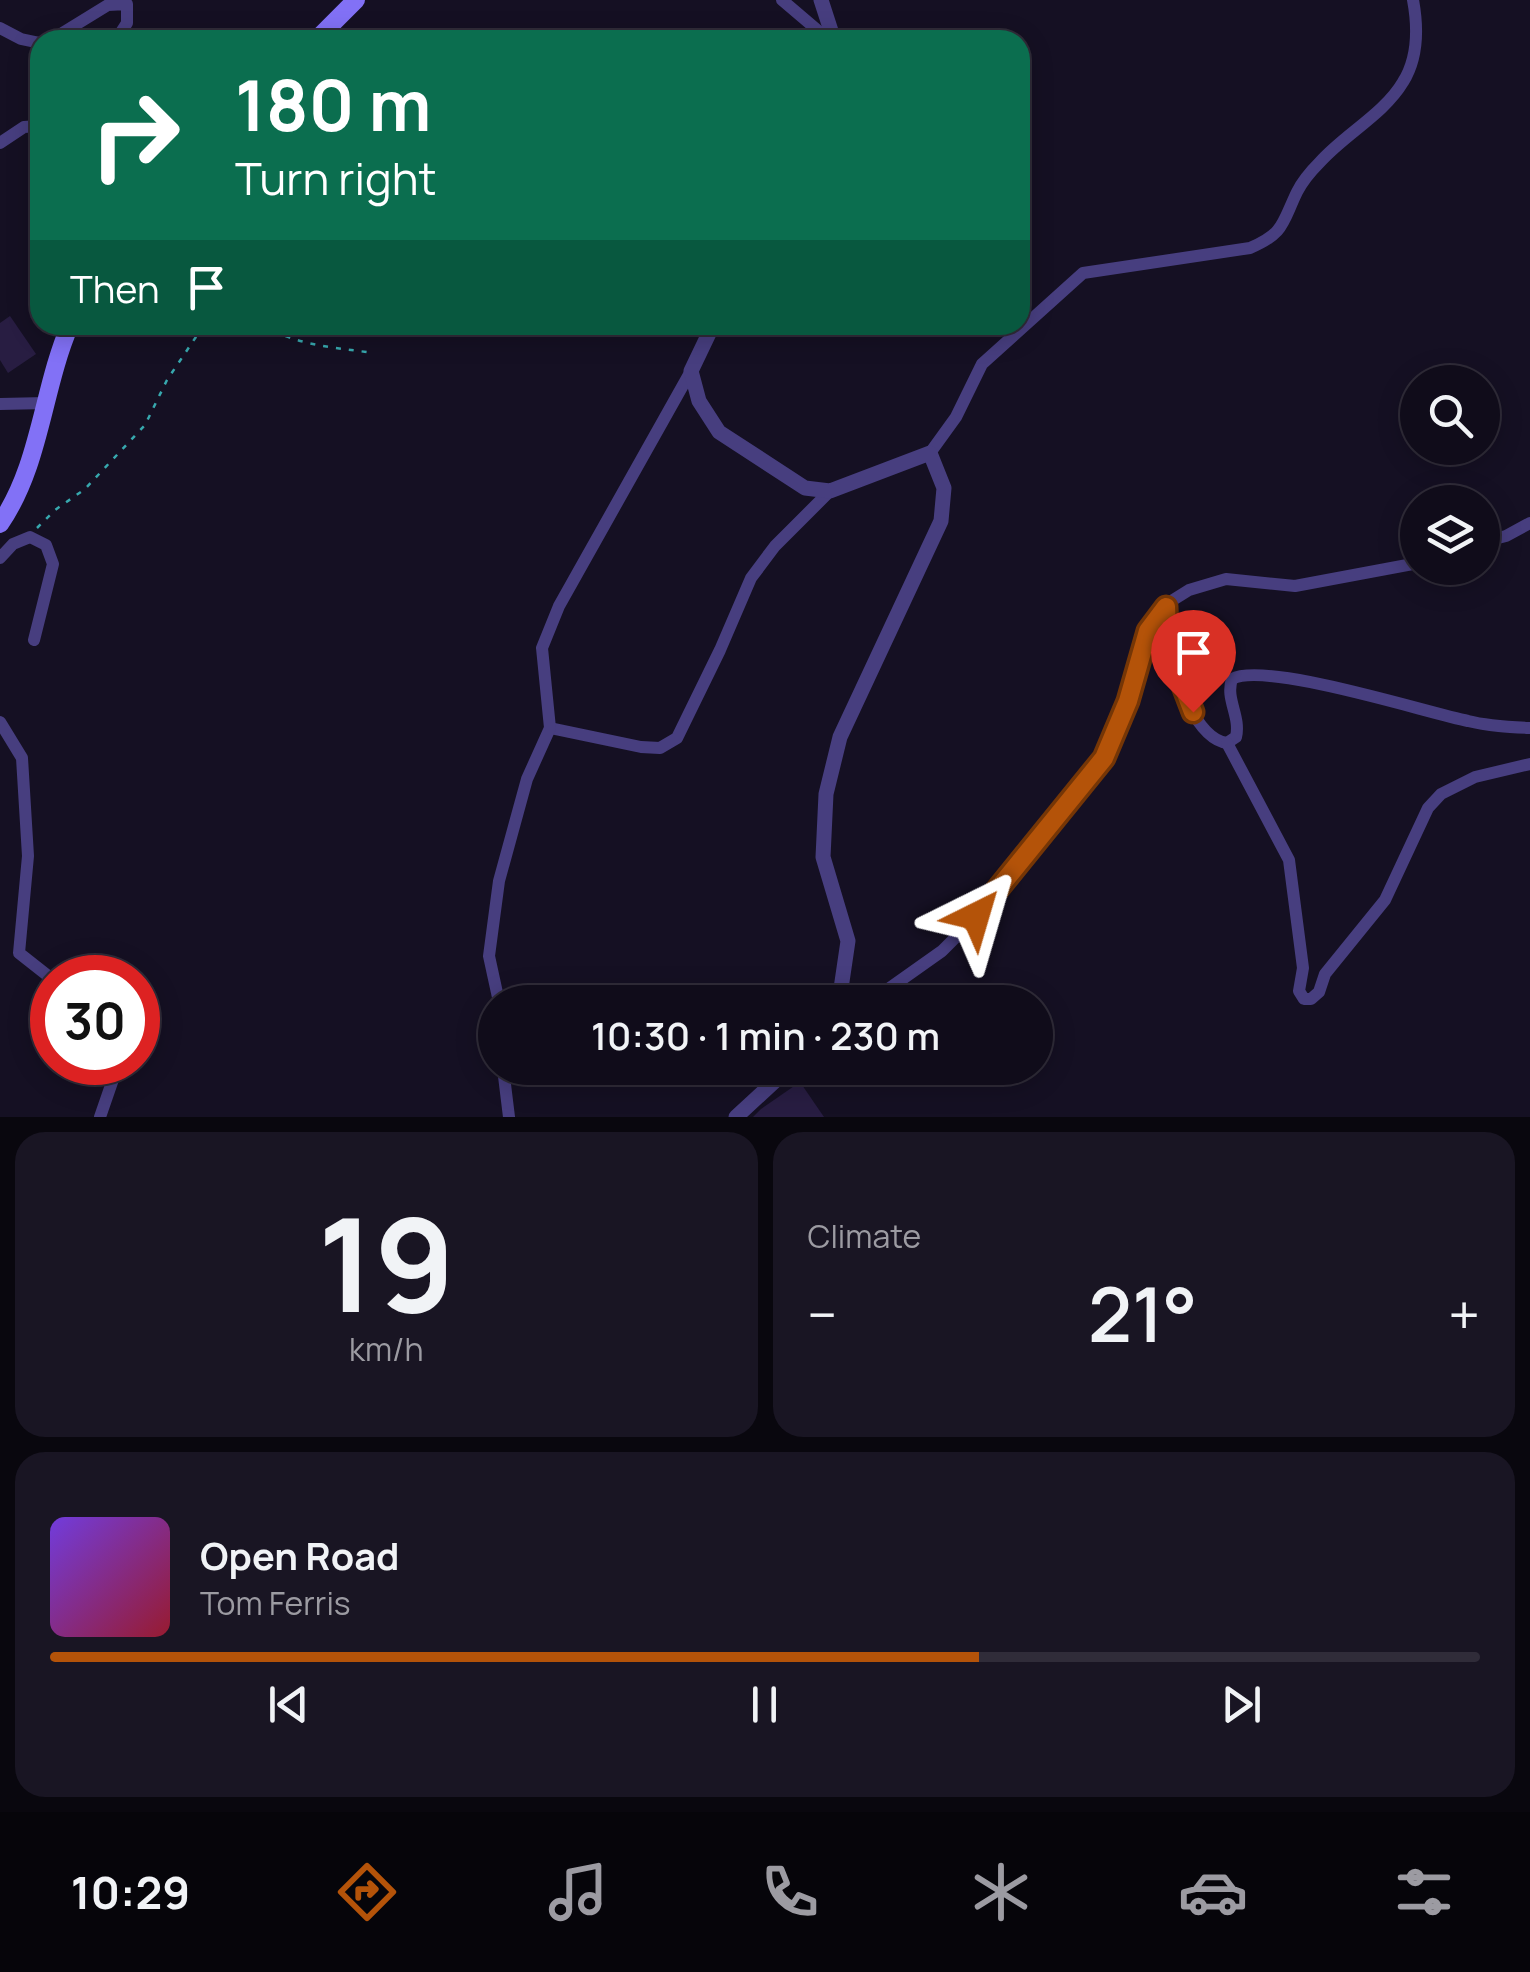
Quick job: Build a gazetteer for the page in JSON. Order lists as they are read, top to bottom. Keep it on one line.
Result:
{"page":{"turn":["180 m","Turn right"],"then":"Then","limit":"30","trip":"10:30 · 1 min · 230 m","tile":[["19","km/h"],"Climate"],"heat":["−","21°","+"],"song":["Open Road","Tom Ferris"],"tabs":"10:29"}}
